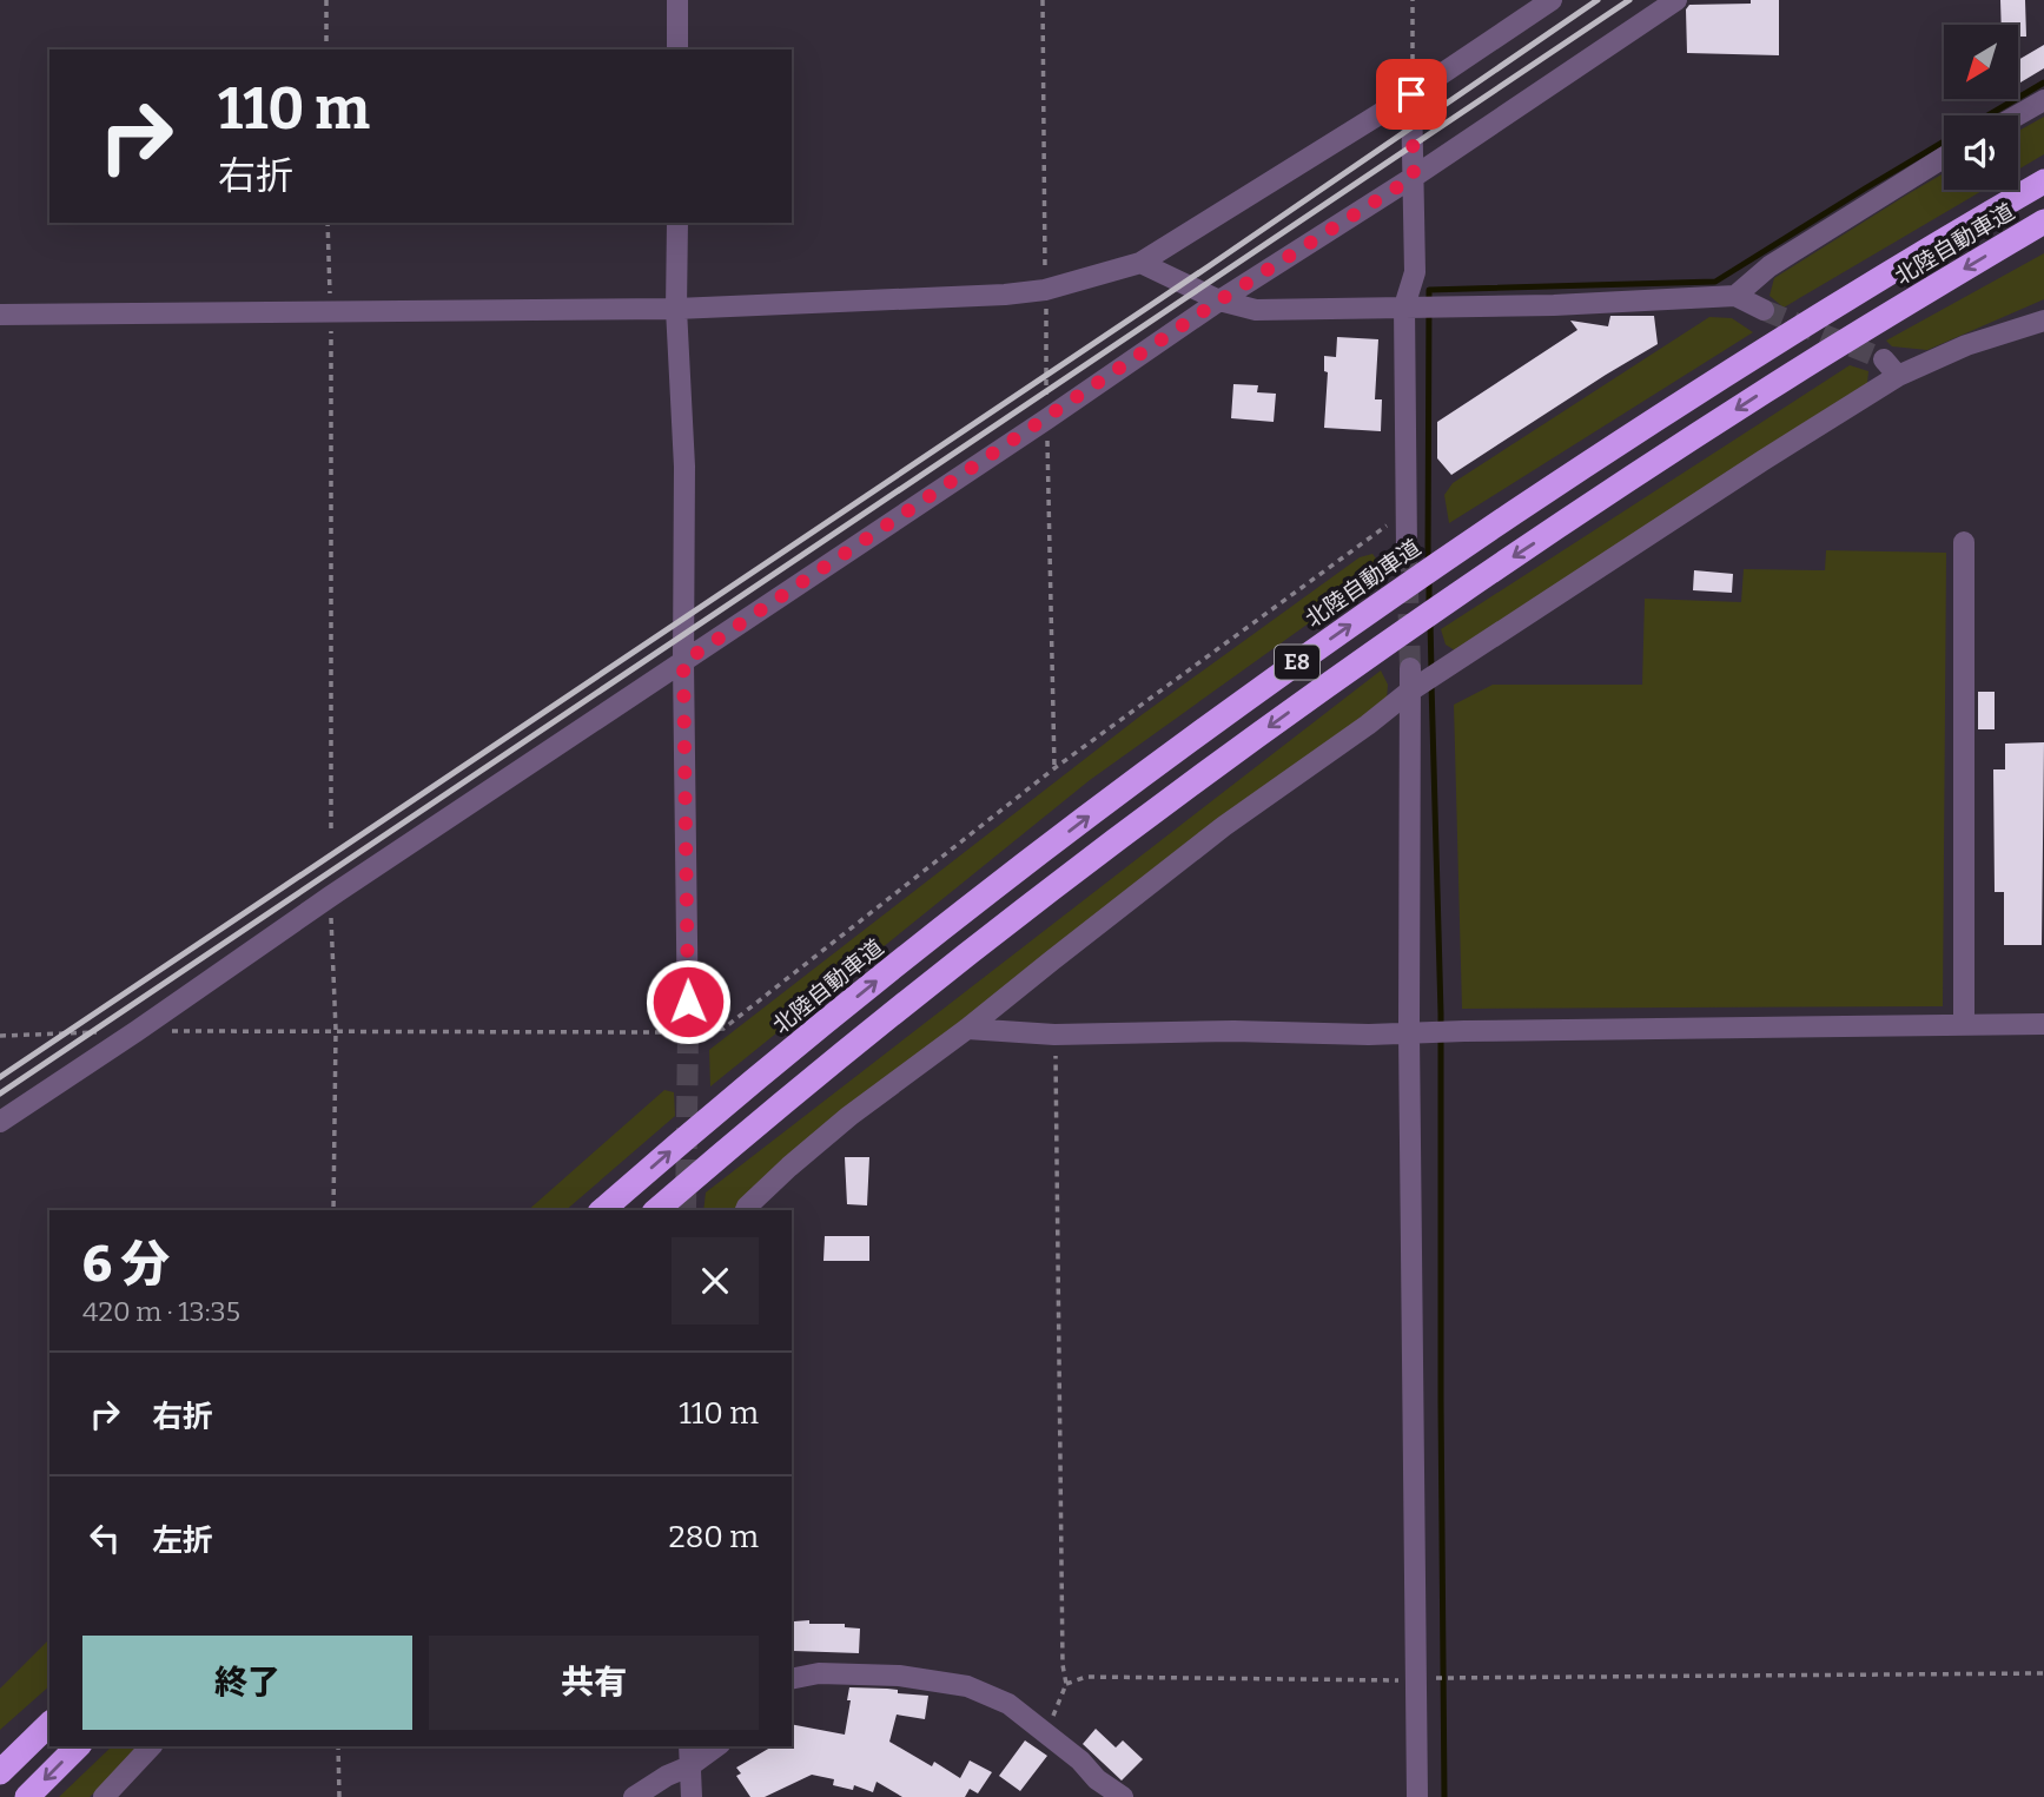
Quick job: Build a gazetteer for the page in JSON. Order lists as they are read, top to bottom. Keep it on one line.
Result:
{"streets":{"highway":["北陸自動車道","E8"]},"north":"bottom left","page":{"turn":["110 m","右折"],"heading":["6 分","420 m · 13:35"],"list":[{"name":"右折","value":"110 m"},{"name":"左折","value":"280 m"}],"buttons":["終了","共有"]}}
